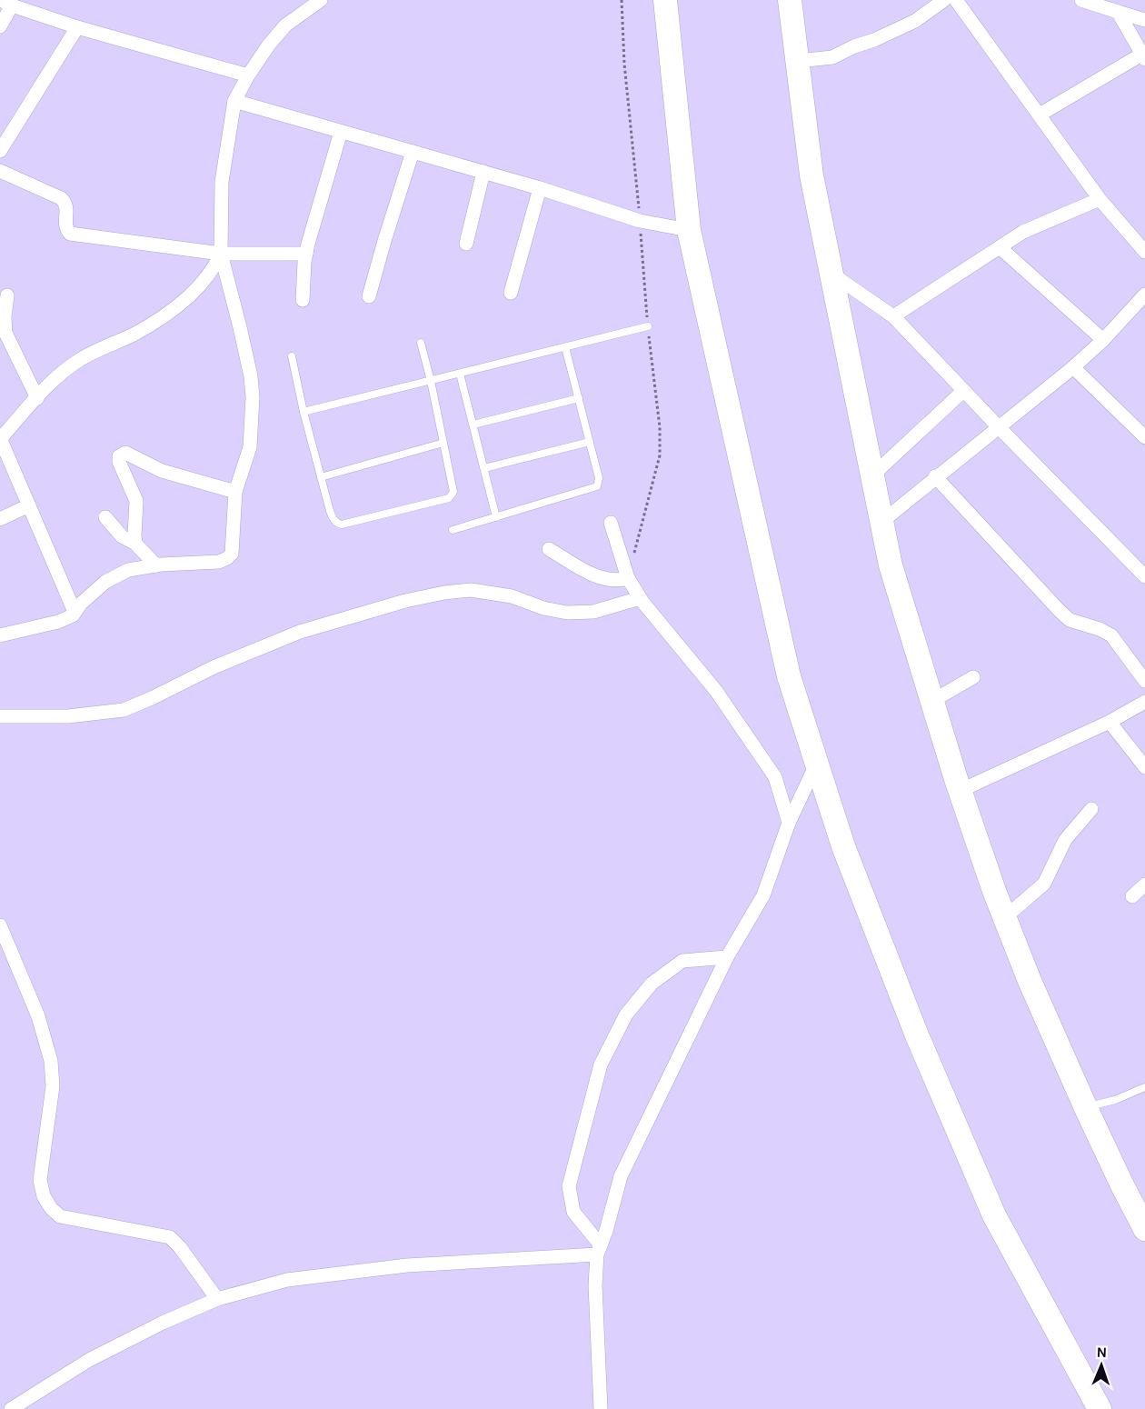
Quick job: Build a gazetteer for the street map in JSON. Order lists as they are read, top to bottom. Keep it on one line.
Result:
{"north":"top"}
